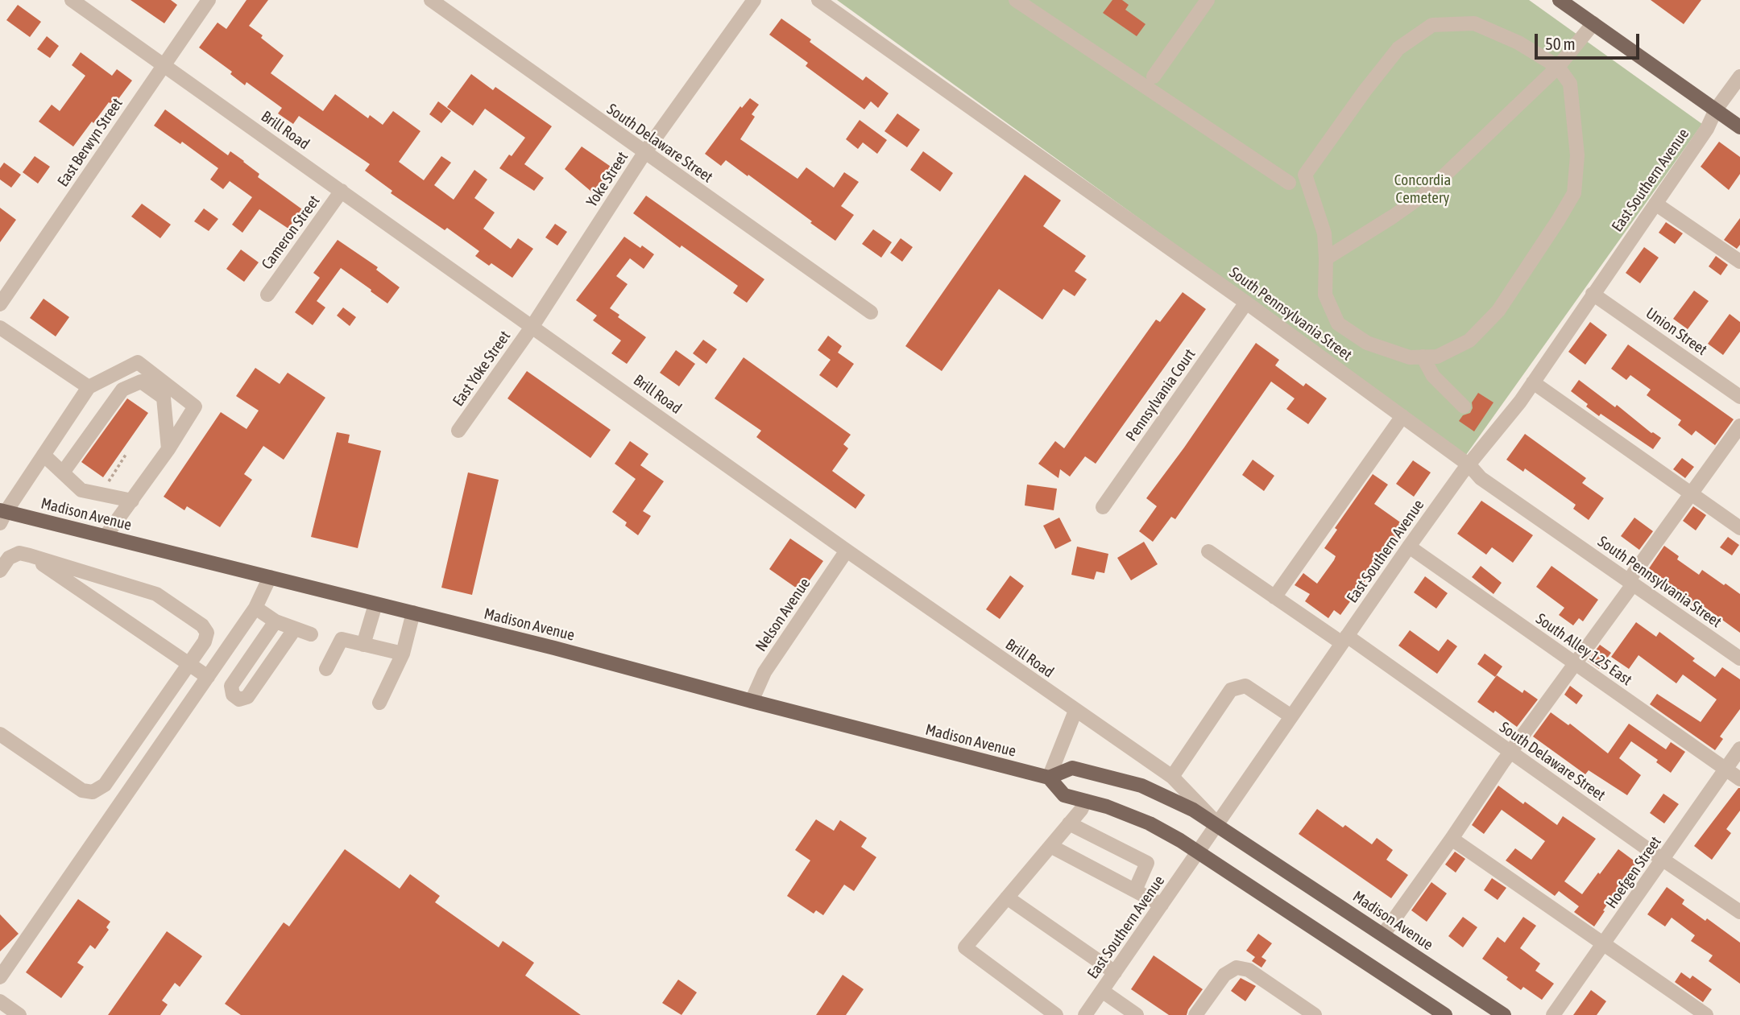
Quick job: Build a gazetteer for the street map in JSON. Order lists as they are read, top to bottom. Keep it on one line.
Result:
{"streets":{"main road":["Madison Avenue"],"street":["Brill Road","East Berwyn Street","South Delaware Street","Yoke Street","East Southern Avenue","Cameron Street","South Pennsylvania Street","Union Street","East Yoke Street","Pennsylvania Court","Nelson Avenue","South Alley 125 East","Hoefgen Street"]},"crossings":[["Brill Road","East Berwyn Street"],["Brill Road","Yoke Street"],["Brill Road","East Southern Avenue"],["Brill Road","Cameron Street"],["Brill Road","East Yoke Street"],["Brill Road","Madison Avenue"],["Brill Road","Nelson Avenue"],["South Delaware Street","Yoke Street"],["South Delaware Street","East Southern Avenue"],["South Delaware Street","Hoefgen Street"],["Yoke Street","East Yoke Street"],["East Southern Avenue","South Pennsylvania Street"],["East Southern Avenue","Union Street"],["East Southern Avenue","Madison Avenue"],["East Southern Avenue","South Alley 125 East"],["South Pennsylvania Street","Pennsylvania Court"],["Madison Avenue","Nelson Avenue"],["South Alley 125 East","Hoefgen Street"]],"parks":["Concordia Cemetery"],"scale_bar":"50 m"}
